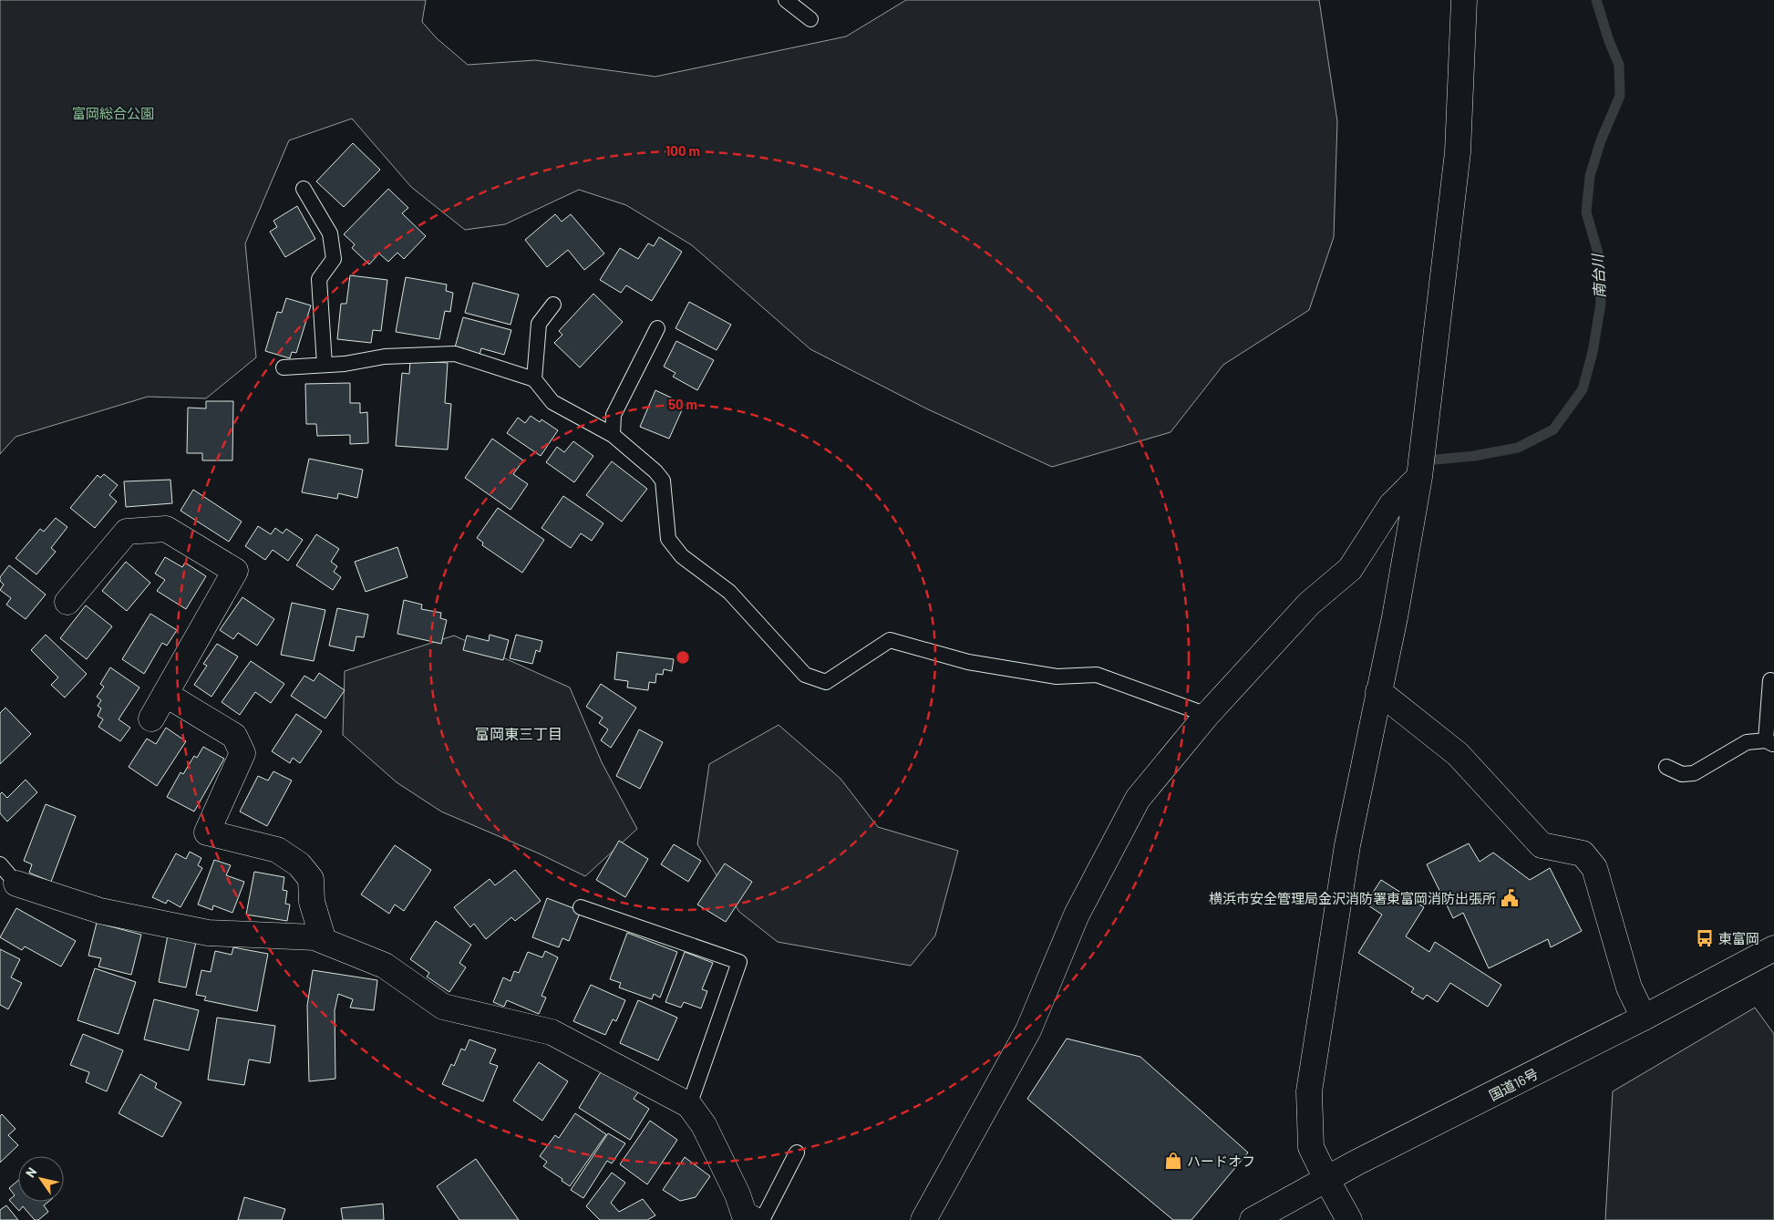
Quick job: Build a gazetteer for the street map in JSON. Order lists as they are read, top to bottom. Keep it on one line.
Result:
{"streets":{"main road":["国道16号"]},"districts":["富岡東三丁目"],"water":["南台川"],"parks":["富岡総合公園"],"places":{"public building":["横浜市安全管理局金沢消防署東富岡消防出張所"],"bus stop":["東富岡"],"shop":["ハードオフ"]},"north":"top left","rings":["100 m","50 m"]}
